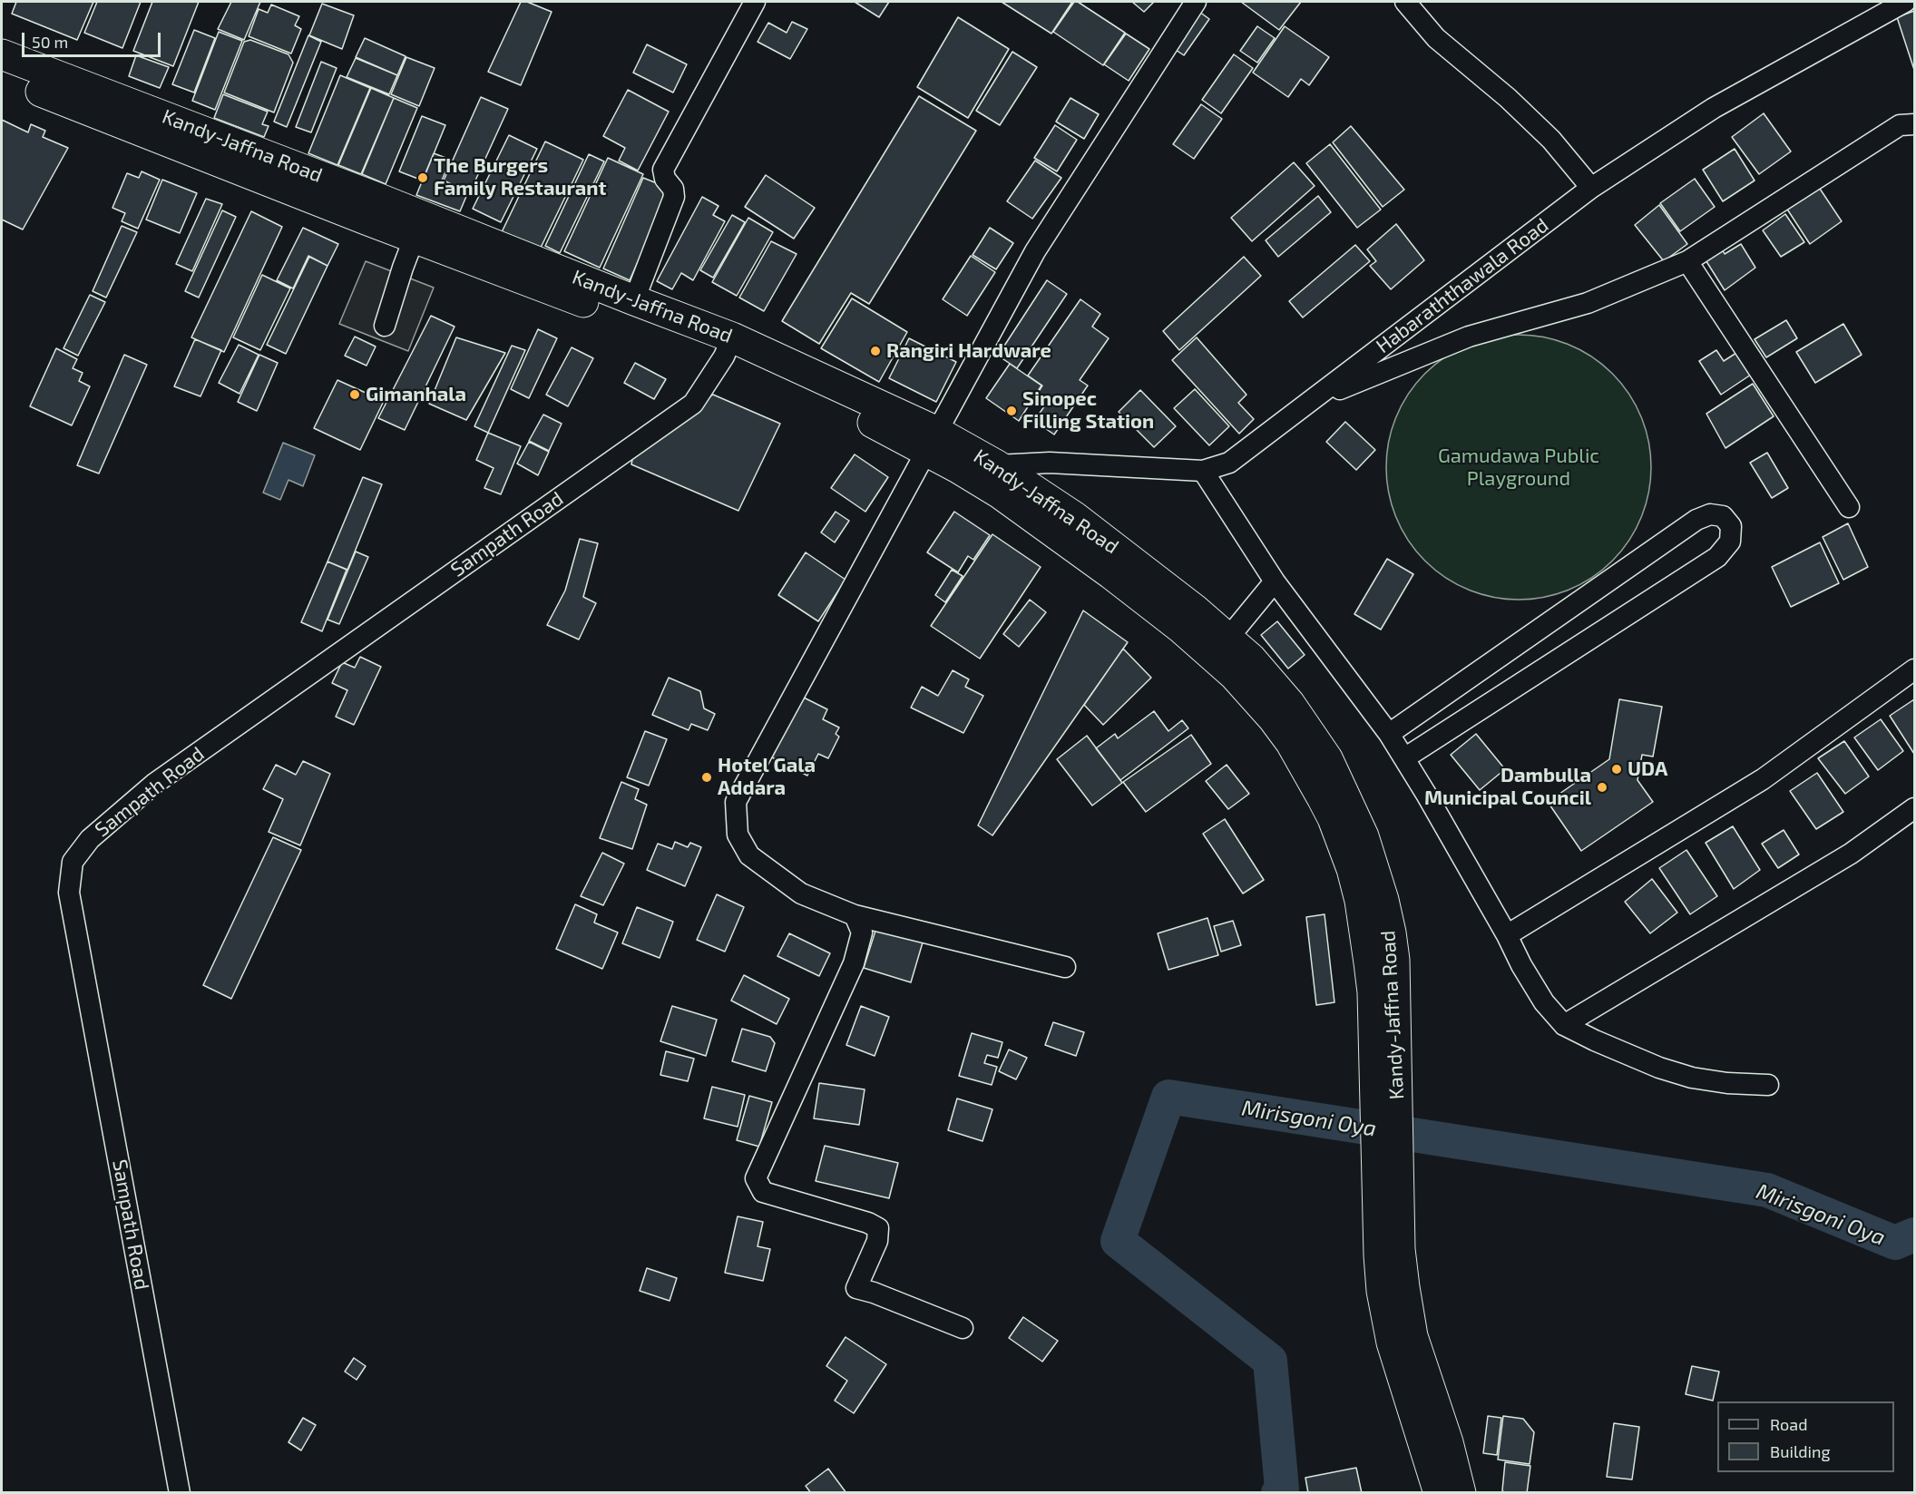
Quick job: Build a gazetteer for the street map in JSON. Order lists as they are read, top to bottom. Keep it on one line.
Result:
{"streets":{"highway":["Kandy-Jaffna Road"],"street":["Habaraththawala Road","Sampath Road"]},"crossings":[["Kandy-Jaffna Road","Habaraththawala Road"],["Kandy-Jaffna Road","Sampath Road"]],"water":["Mirisgoni Oya"],"parks":["Gamudawa Public Playground"],"places":["The Burgers Family Restaurant","Rangiri Hardware","Gimanhala","Sinopec Filling Station","UDA","Hotel Gala Addara","Dambulla Municipal Council"],"legend":["Road","Building"],"scale_bar":"50 m"}
